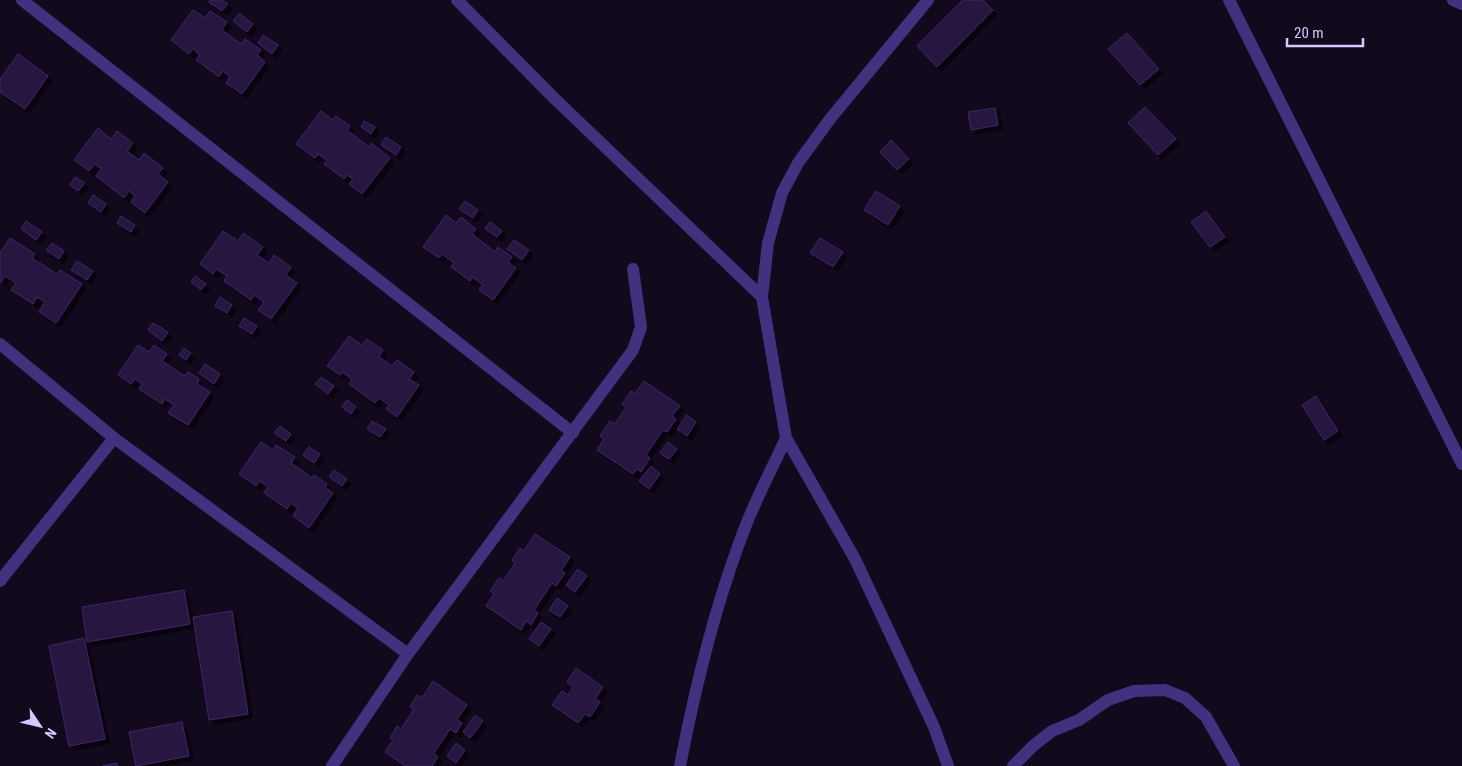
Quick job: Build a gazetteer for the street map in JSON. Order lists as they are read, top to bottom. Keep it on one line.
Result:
{"scale_bar":"20 m","north":"bottom right"}
